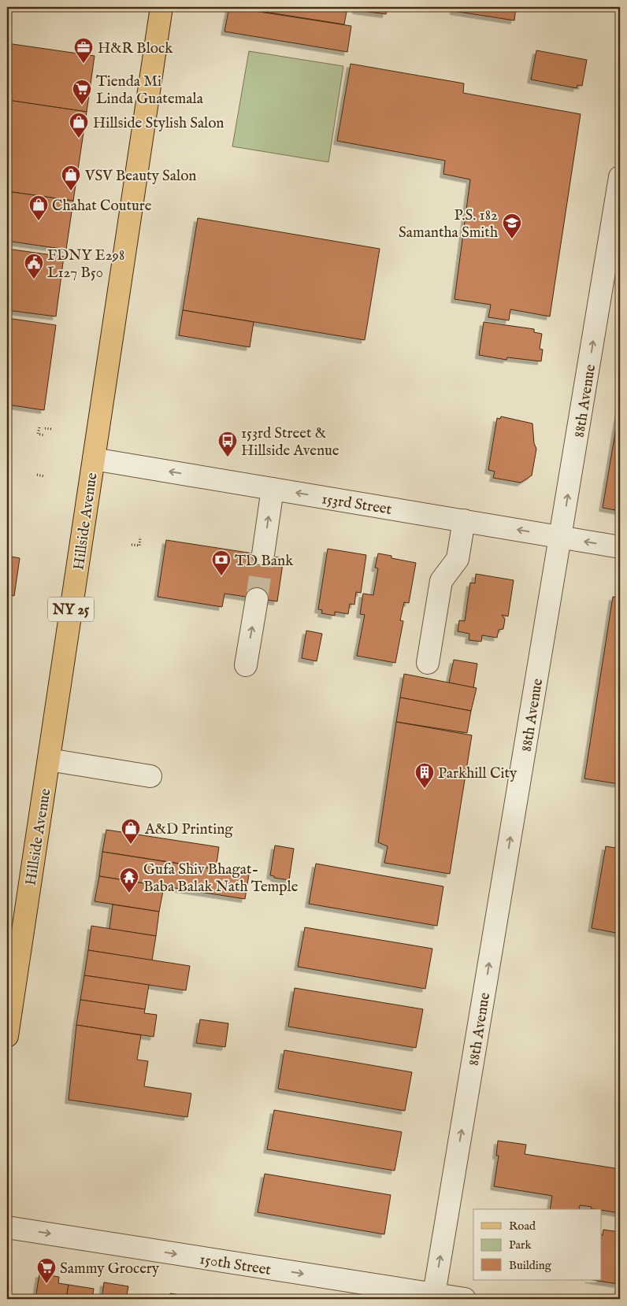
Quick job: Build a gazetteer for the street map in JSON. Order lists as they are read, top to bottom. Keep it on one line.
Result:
{"streets":{"main road":["Hillside Avenue","NY 25"],"street":["88th Avenue","153rd Street","150th Street"]},"crossings":[["88th Avenue","153rd Street"],["88th Avenue","150th Street"],["153rd Street","Hillside Avenue"]],"one_way":["88th Avenue","153rd Street","150th Street"],"places":{"office":["H&R Block"],"supermarket":["Tienda Mi Linda Guatemala","Sammy Grocery"],"shop":["Hillside Stylish Salon","VSV Beauty Salon","Chahat Couture","A&D Printing"],"school or university":["P.S. 182 Samantha Smith"],"public building":["FDNY E298 L127 B50"],"bus stop":["153rd Street & Hillside Avenue"],"bank":["TD Bank"],"building":["Parkhill City"],"temple":["Gufa Shiv Bhagat- Baba Balak Nath Temple"]},"legend":["Road","Park","Building"]}
